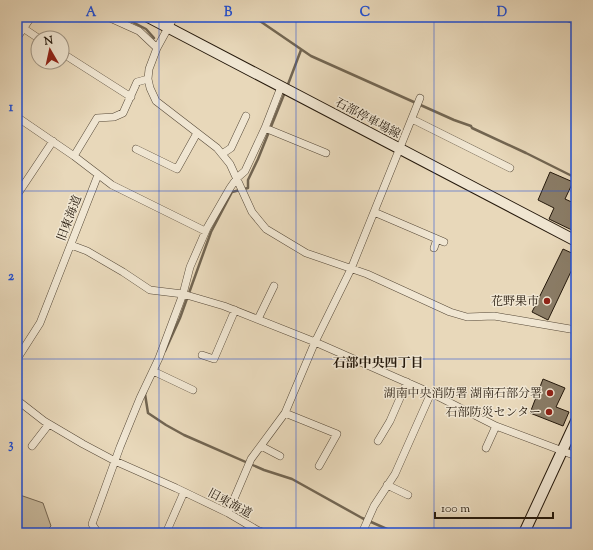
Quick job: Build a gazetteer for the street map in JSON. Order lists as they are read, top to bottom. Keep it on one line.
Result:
{"streets":{"main road":["石部停車場線"],"street":["旧東海道"]},"districts":["石部中央四丁目"],"places":["花野果市","湖南中央消防署 湖南石部分署","石部防災センター"],"scale_bar":"100 m","north":"top","grid":{"columns":["A","B","C","D"],"rows":["1","2","3"]}}
